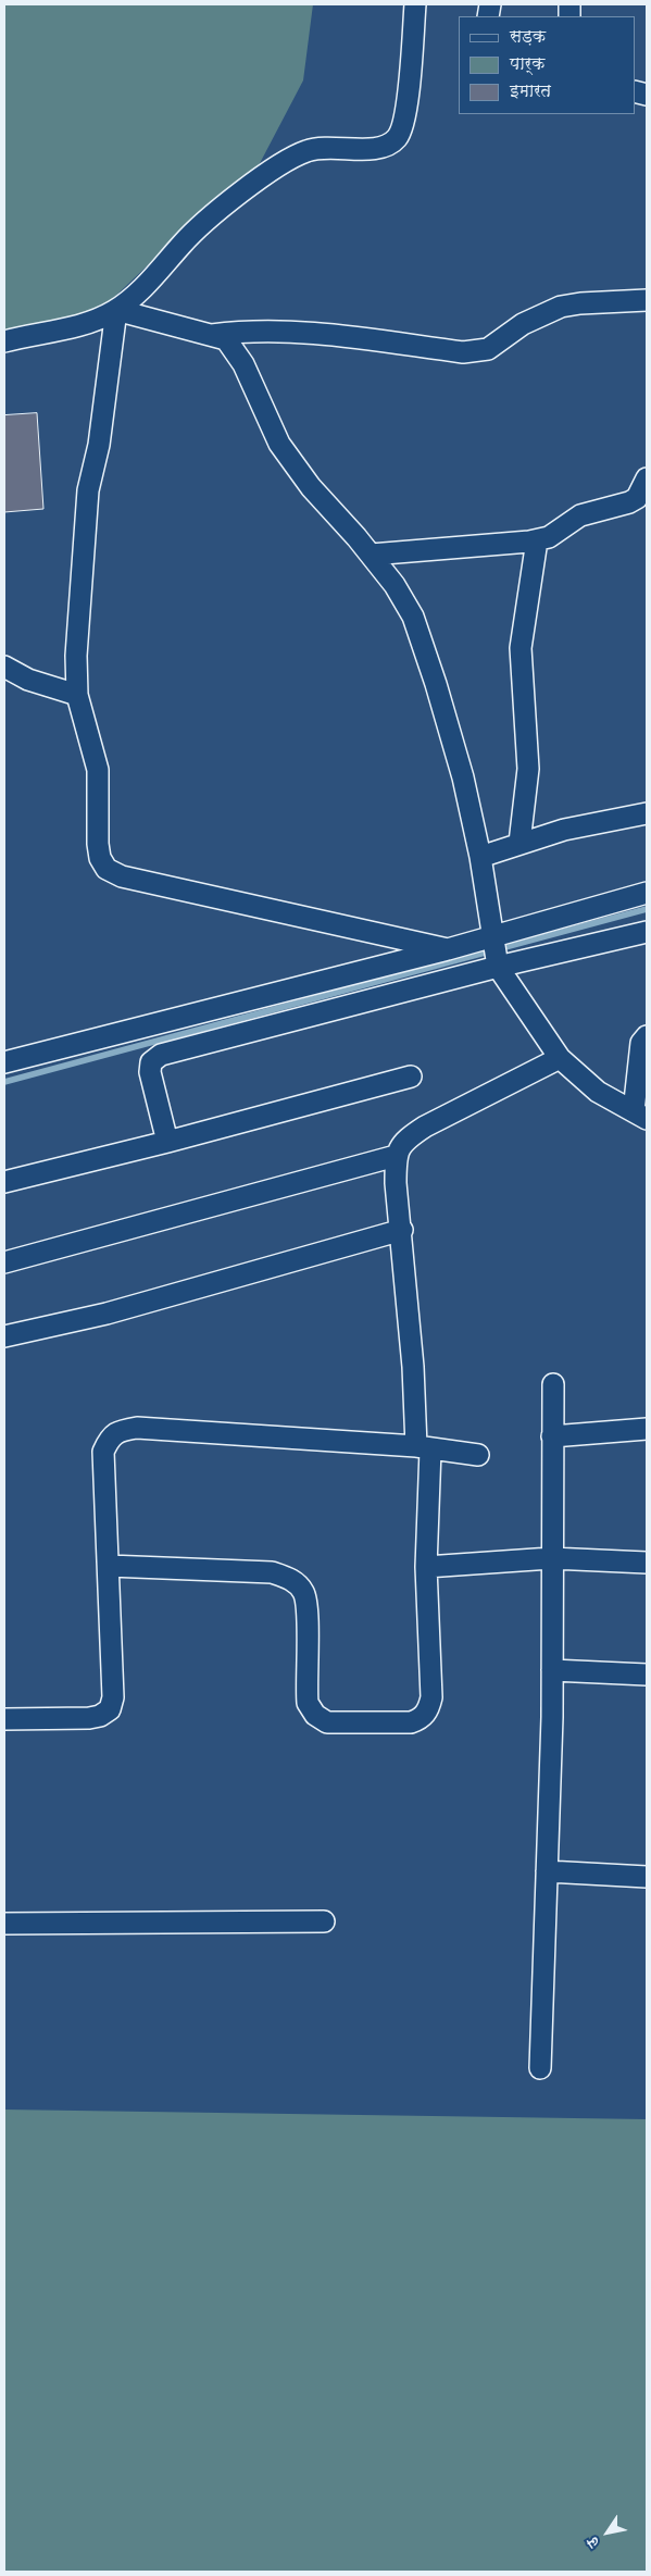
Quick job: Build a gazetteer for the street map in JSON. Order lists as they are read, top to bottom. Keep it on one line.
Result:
{"legend":["सड़क","पार्क","इमारत"],"north":"bottom left"}
